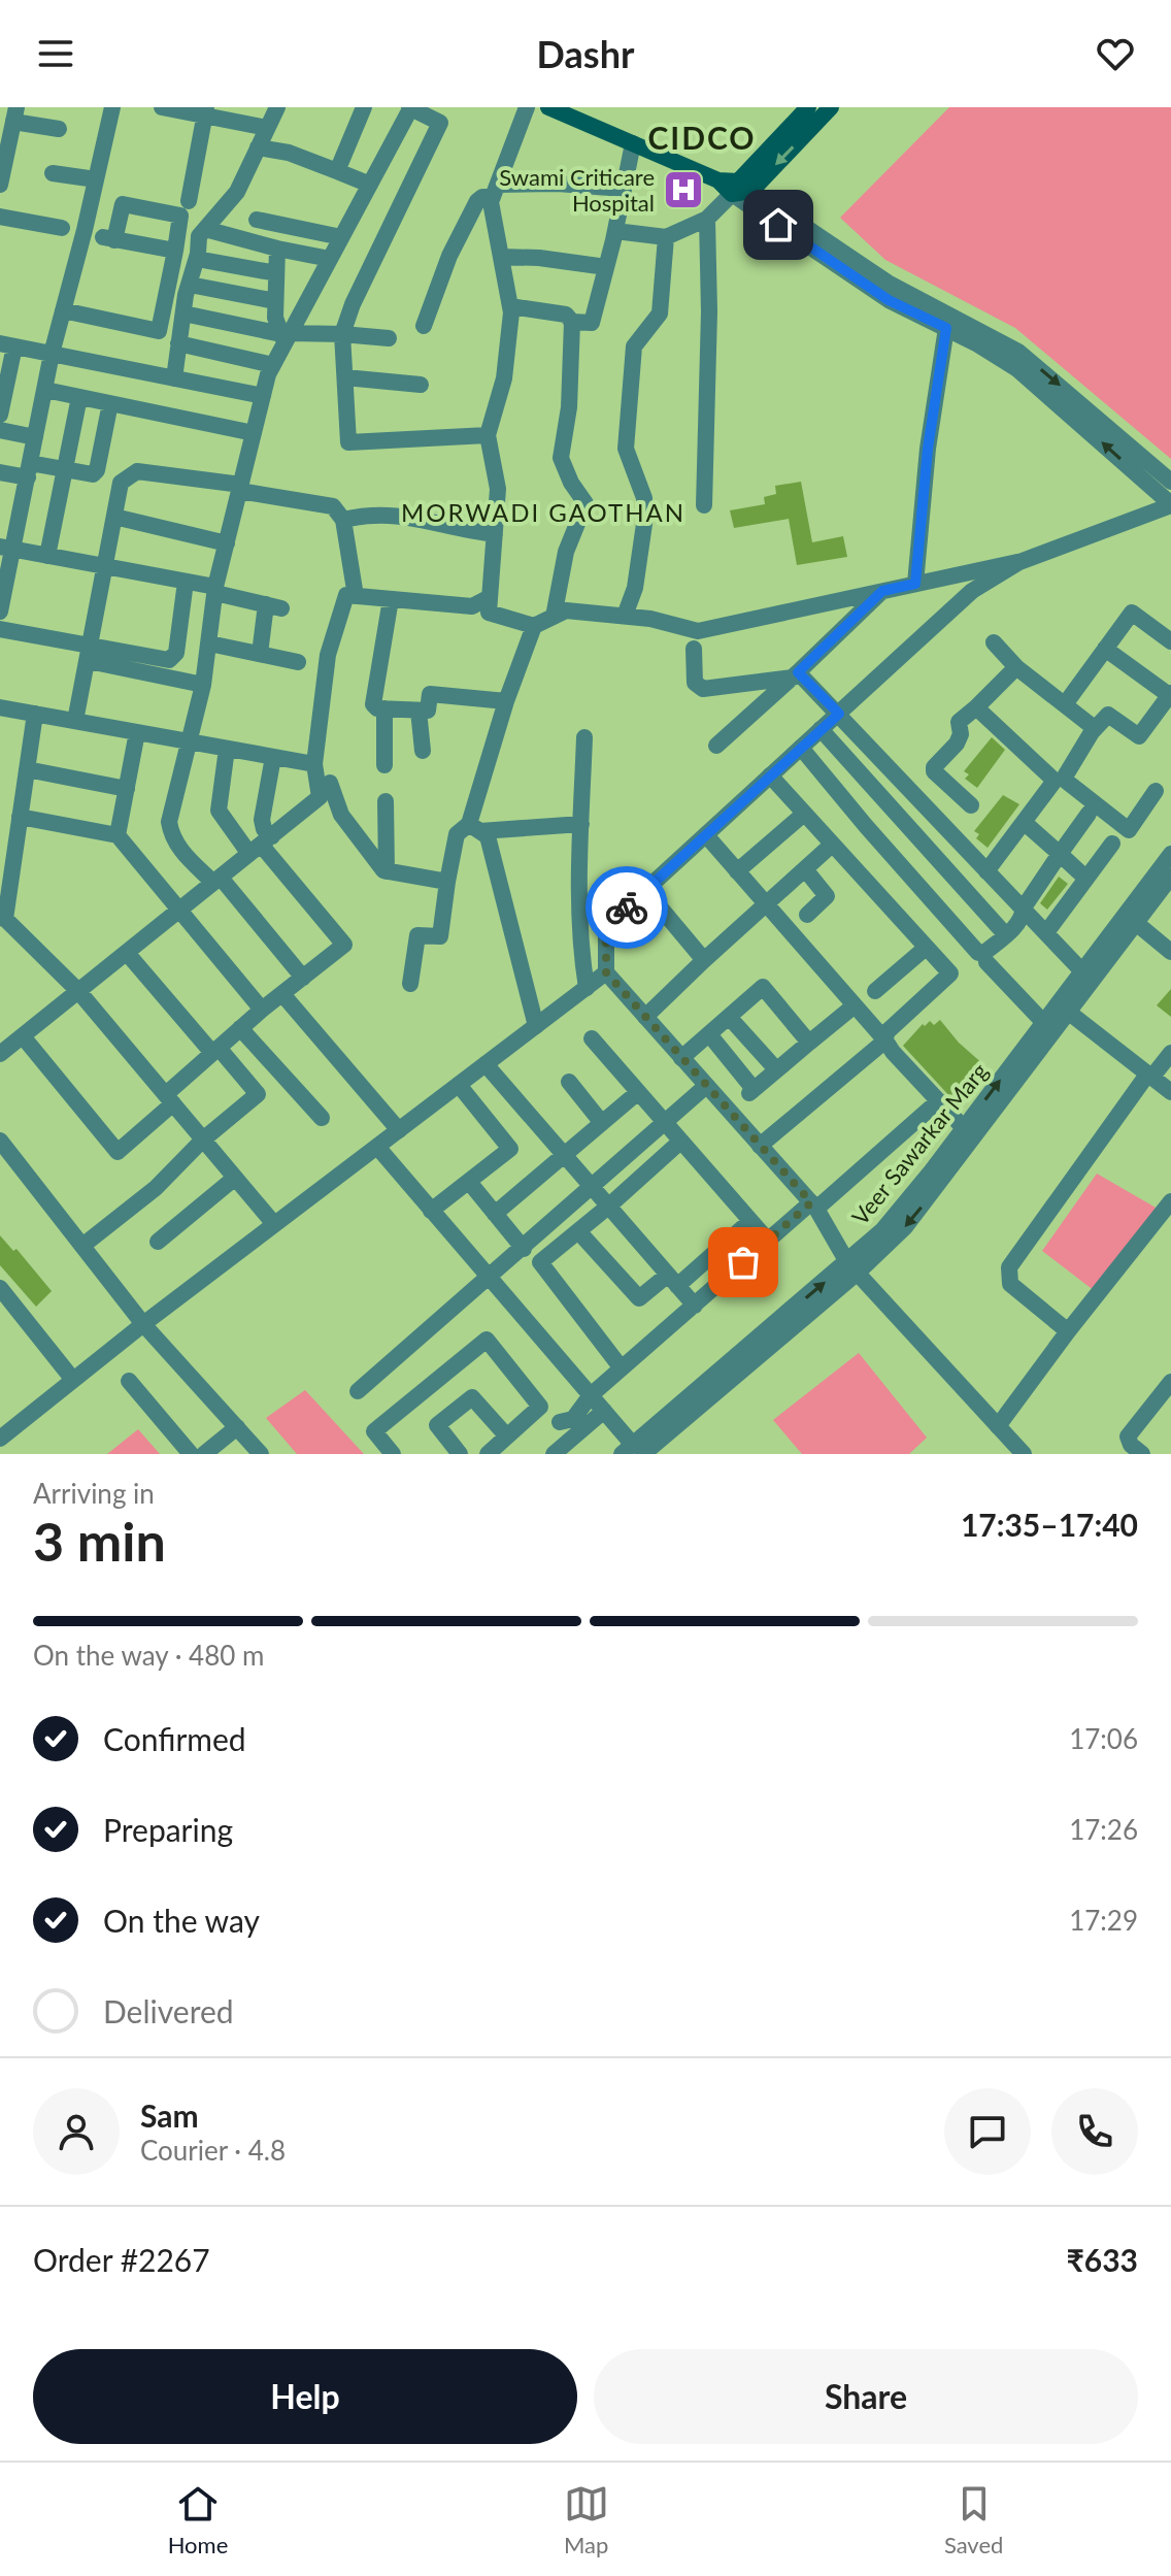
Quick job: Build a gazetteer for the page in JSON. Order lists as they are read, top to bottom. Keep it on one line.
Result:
{"streets":{"street":["Veer Sawarkar Marg"]},"districts":["CIDCO","MORWADI GAOTHAN"],"places":{"hospital":["Swami Criticare Hospital"]},"page":{"header":"Dashr","heading":["3 min","Arriving in","17:35–17:40"],"panel":["Sam","Courier · 4.8","Order #2267","₹633"],"bar":"On the way · 480 m","list":[["Confirmed","17:06"],["Preparing","17:26"],["On the way","17:29"],"Delivered"],"buttons":["Help","Share"],"tabs":["Home","Map","Saved"]}}
